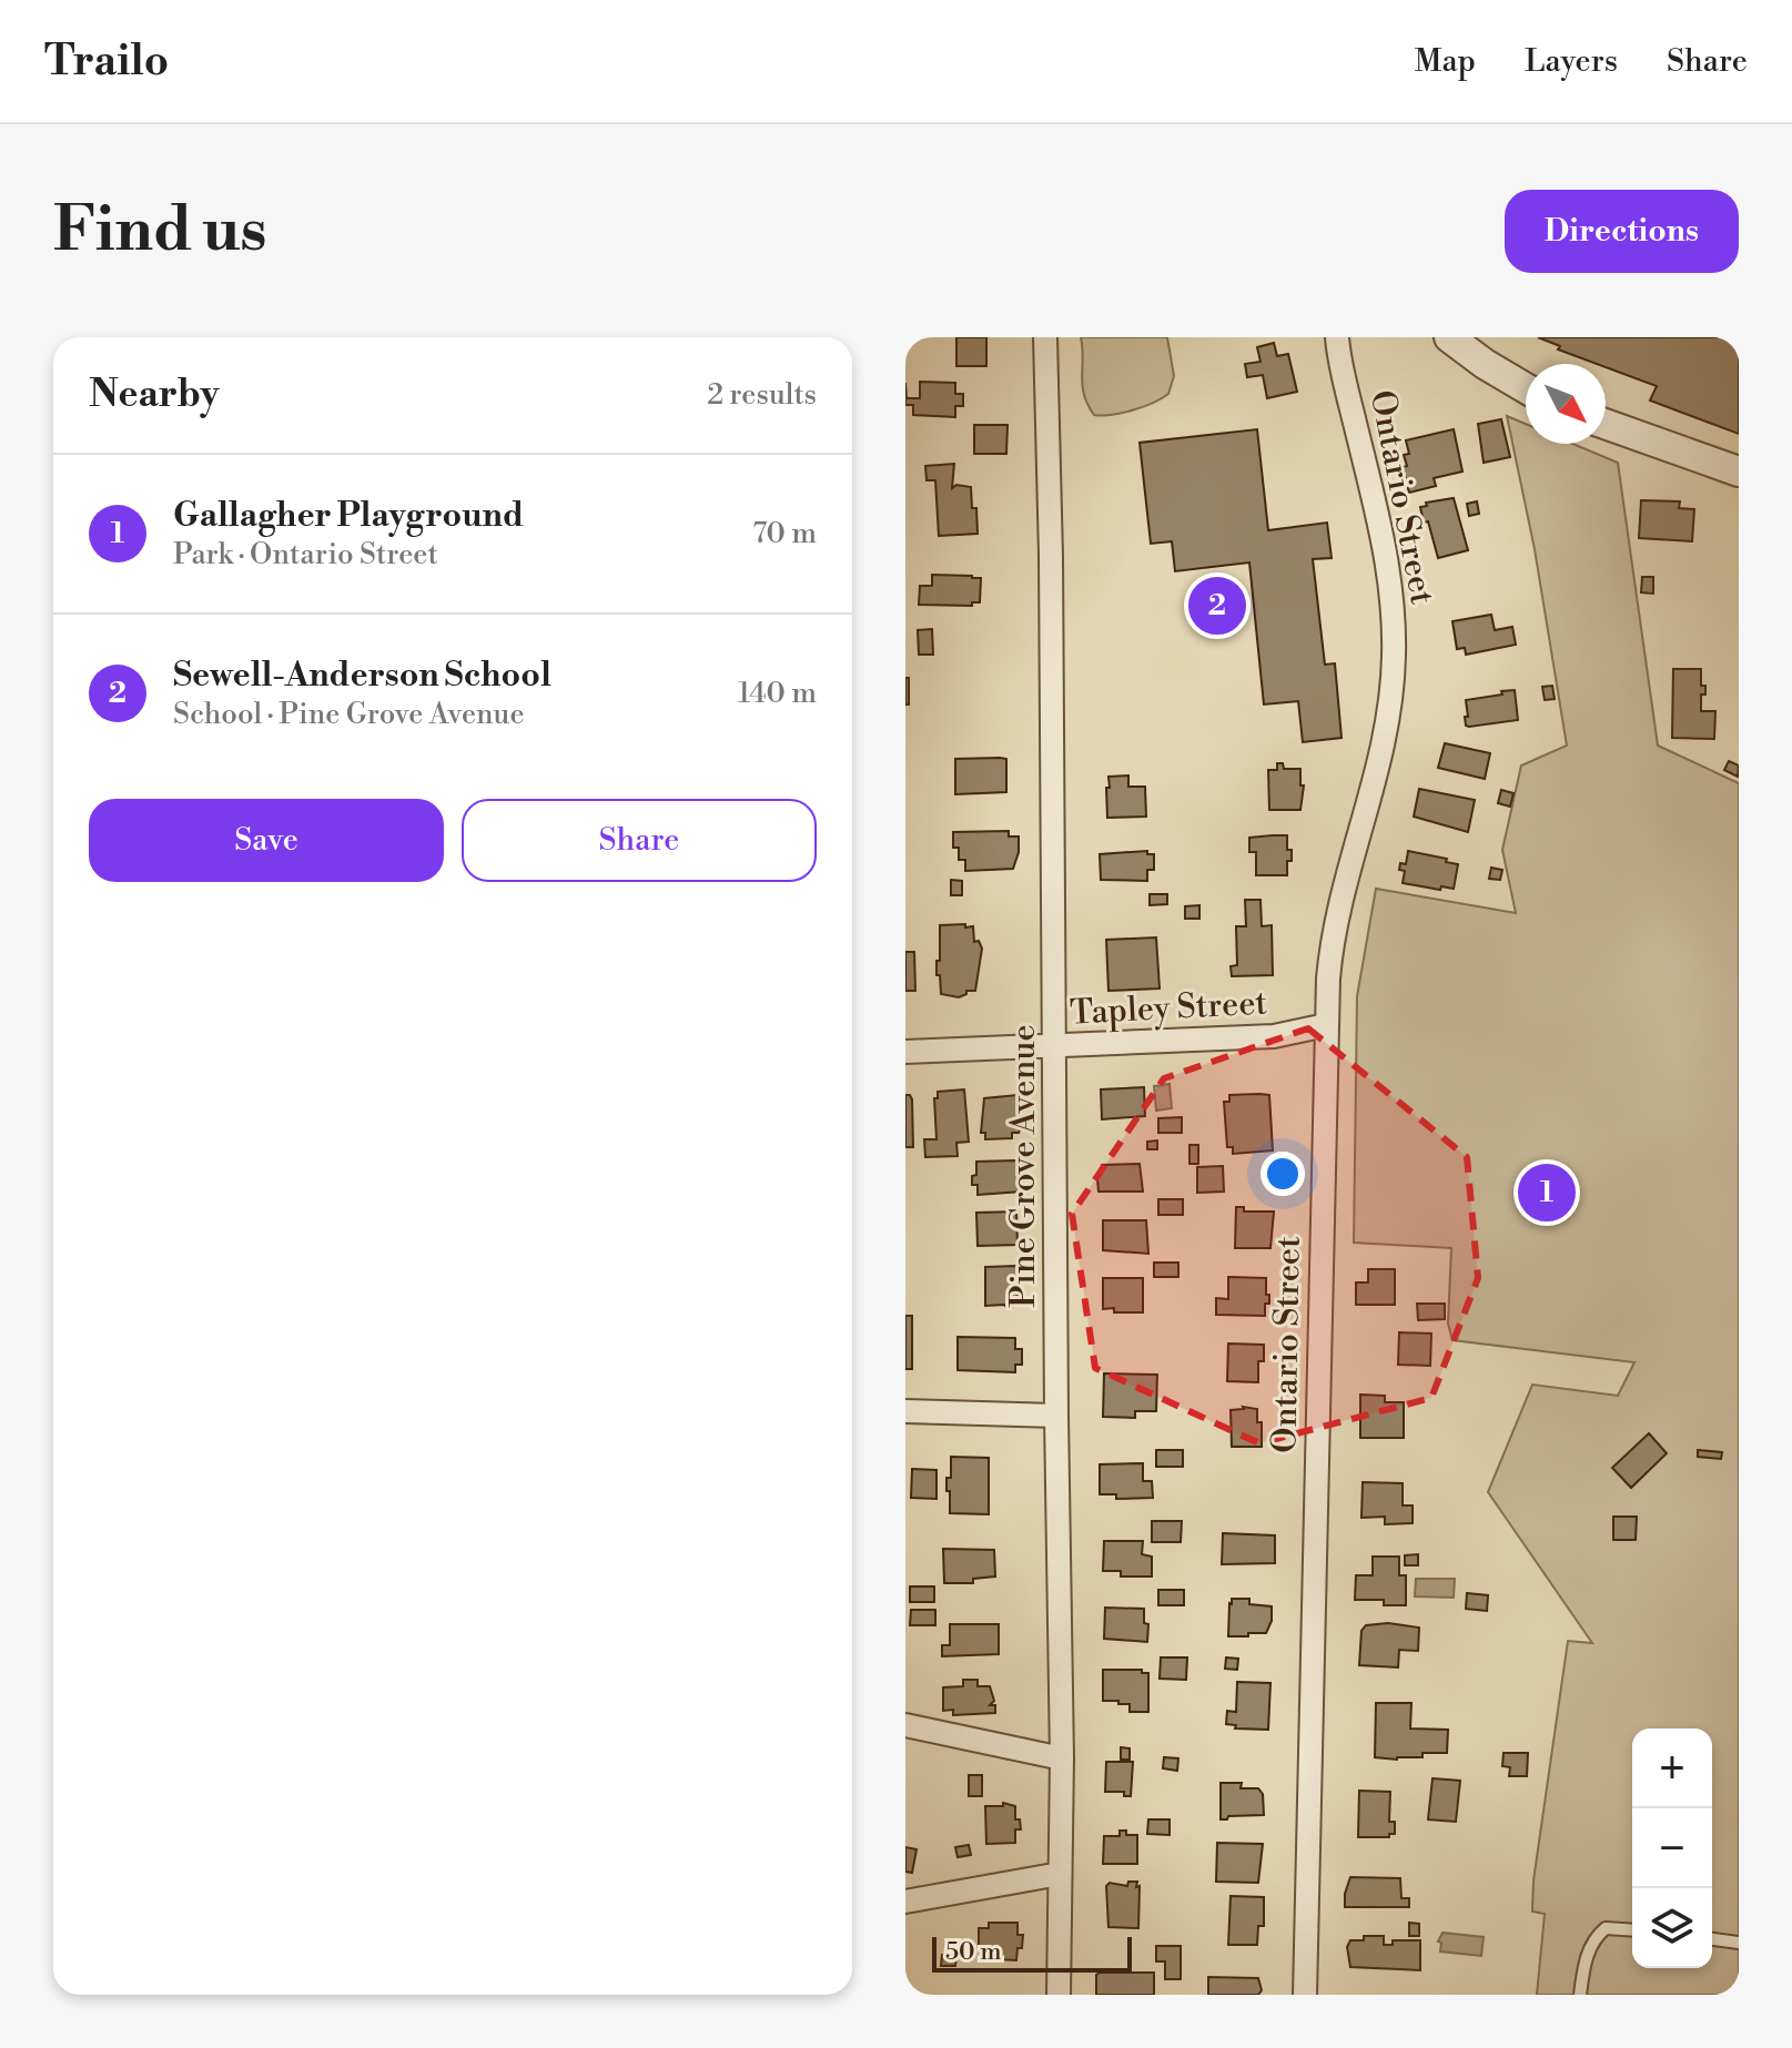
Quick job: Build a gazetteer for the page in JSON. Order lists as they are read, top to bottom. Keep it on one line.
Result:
{"streets":{"street":["Ontario Street","Tapley Street","Pine Grove Avenue"]},"crossings":[["Ontario Street","Tapley Street"],["Tapley Street","Pine Grove Avenue"]],"scale_bar":"50 m","north":"bottom right","page":{"header":"Trailo","nav":["Map","Layers","Share"],"buttons":["Directions",["Save","Share"]],"title":"Find us","heading":["Nearby","2 results"],"list":[{"mark":"1","name":"Gallagher Playground","note":"Park · Ontario Street","value":"70 m"},{"mark":"2","name":"Sewell-Anderson School","note":"School · Pine Grove Avenue","value":"140 m"}],"pins":["2","1"],"map_buttons":["+","−"],"scale":"50 m"}}
